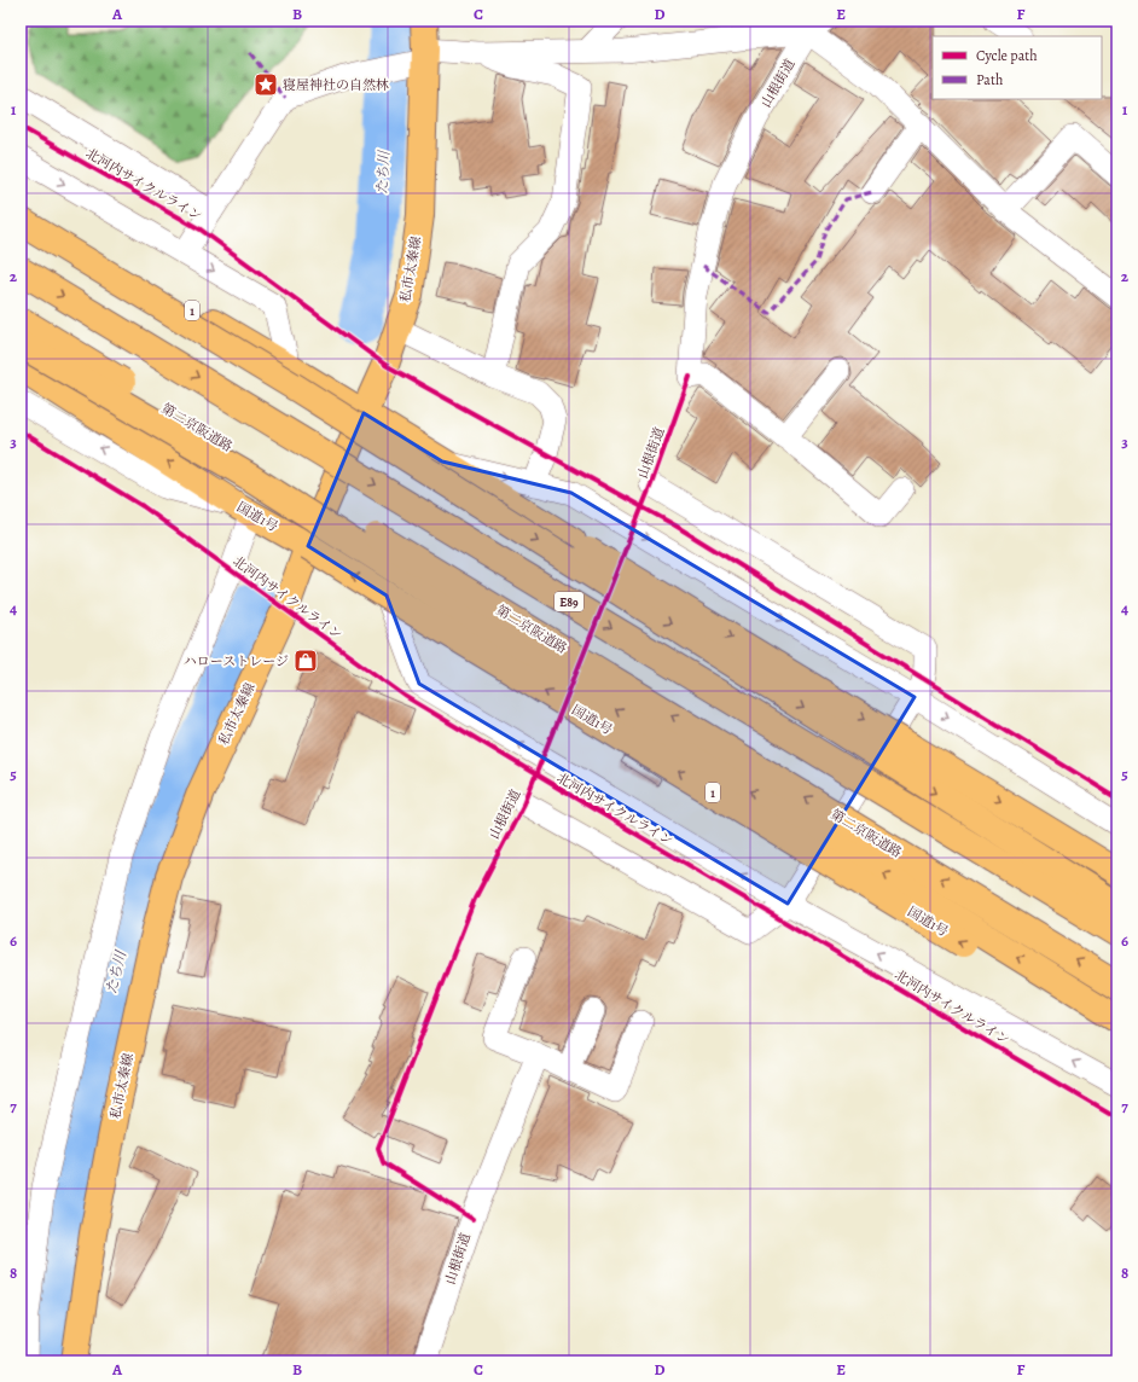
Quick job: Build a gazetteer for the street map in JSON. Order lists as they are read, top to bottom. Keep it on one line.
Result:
{"streets":{"main road":["私市太秦線","1","第二京阪道路","国道1号","E89"],"street":["山根街道"],"cycle path":["北河内サイクルライン"]},"crossings":[["私市太秦線","1"],["私市太秦線","国道1号"]],"water":["たち川"],"places":{"place":["寝屋神社の自然林"],"shop":["ハローストレージ"]},"legend":["Cycle path","Path"],"grid":{"columns":["A","B","C","D","E","F"],"rows":["1","2","3","4","5","6","7","8"]}}
